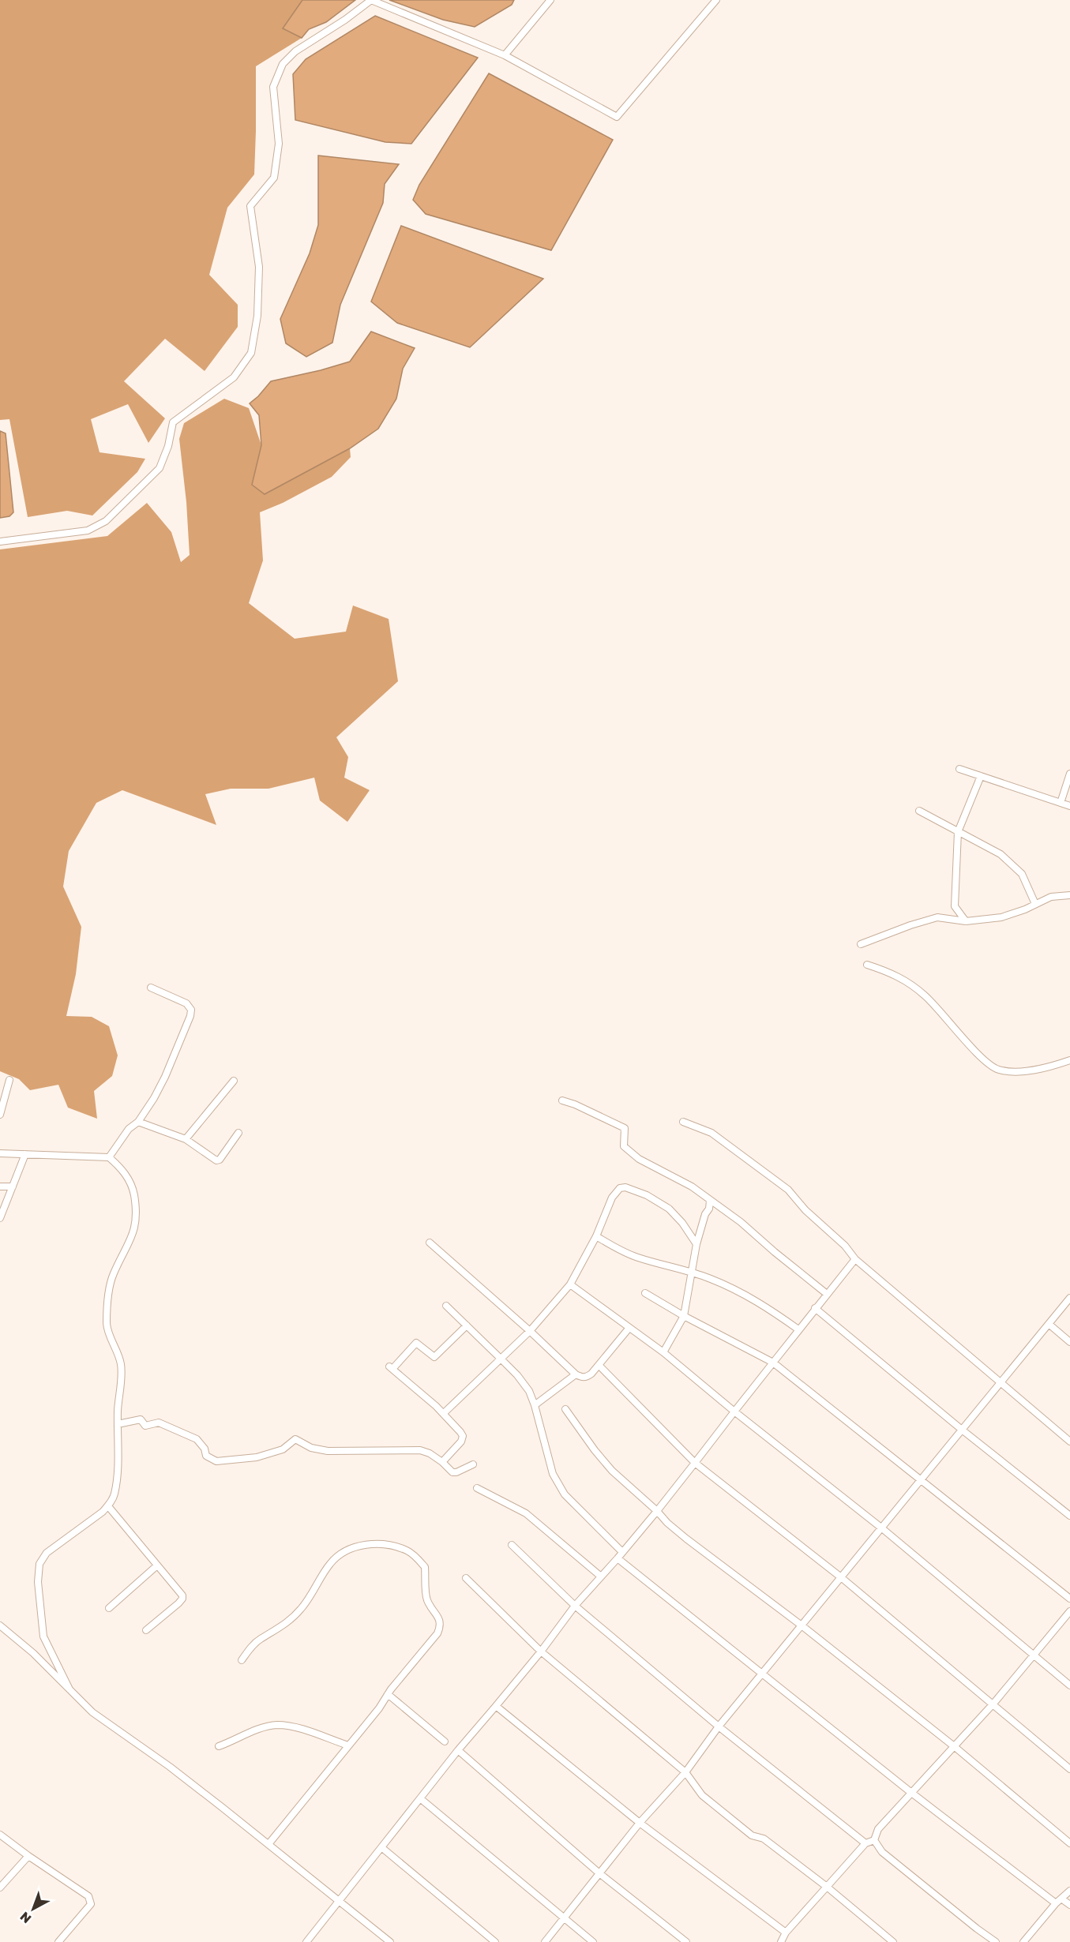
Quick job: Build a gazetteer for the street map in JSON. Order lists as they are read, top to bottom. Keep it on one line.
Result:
{"north":"bottom left"}
